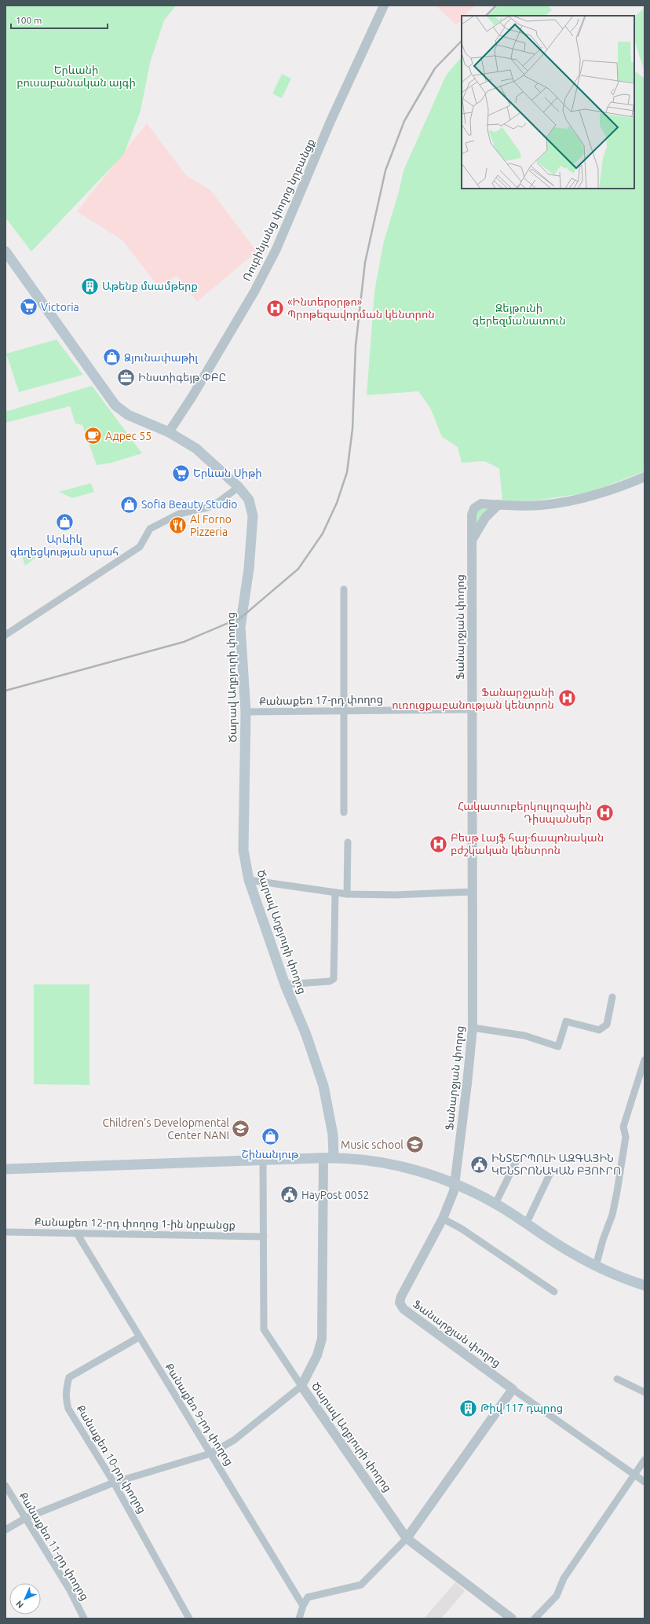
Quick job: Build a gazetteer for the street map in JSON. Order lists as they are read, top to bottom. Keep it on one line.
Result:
{"streets":{"main road":["Ծարավ Աղբյուրի փողոց"],"street":["Ռուբինյանց փողոց նրբանցք","Ֆանարջյան փողոց","Քանաքեռ 17-րդ փողոց","Քանաքեռ 12-րդ փողոց 1-ին նրբանցք","Քանաքեռ 9-րդ փողոց","Քանաքեռ 10-րդ փողոց","Քանաքեռ 11-րդ փողոց"]},"crossings":[["Ռուբինյանց փողոց նրբանցք","Ծարավ Աղբյուրի փողոց"],["Ֆանարջյան փողոց","Քանաքեռ 17-րդ փողոց"],["Ծարավ Աղբյուրի փողոց","Քանաքեռ 17-րդ փողոց"],["Քանաքեռ 12-րդ փողոց 1-ին նրբանցք","Քանաքեռ 9-րդ փողոց"],["Քանաքեռ 9-րդ փողոց","Քանաքեռ 10-րդ փողոց"]],"parks":["Երևանի բուսաբանական այգի","Զեյթունի գերեզմանատուն"],"places":{"building":["Աթենք մսամթերք","Թիվ 117 դպրոց"],"supermarket":["Victoria","Երևան Սիթի"],"hospital":["«Ինտերօրթո» Պրոթեզավորման կենտրոն","Ֆանարջյանի ուռուցքաբանության կենտրոն","Հակատուբերկուլյոզային Դիսպանսեր","Բեսթ Լայֆ հայ-ճապոնական բժշկական կենտրոն"],"shop":["Ձյունափաթիլ","Sofia Beauty Studio","Արևիկ գեղեցկության սրահ","Շինանյութ"],"office":["Ինստիգեյթ ՓԲԸ"],"cafe":["Адрес 55"],"restaurant":["Al Forno Pizzeria"],"school or university":["Children's Developmental Center NANI","Music school"],"public building":["ԻՆՏԵՐՊՈԼԻ ԱԶԳԱՅԻՆ ԿԵՆՏՐՈՆԱԿԱՆ ԲՅՈՒՐՈ","HayPost 0052"]},"scale_bar":"100 m","north":"bottom left"}
